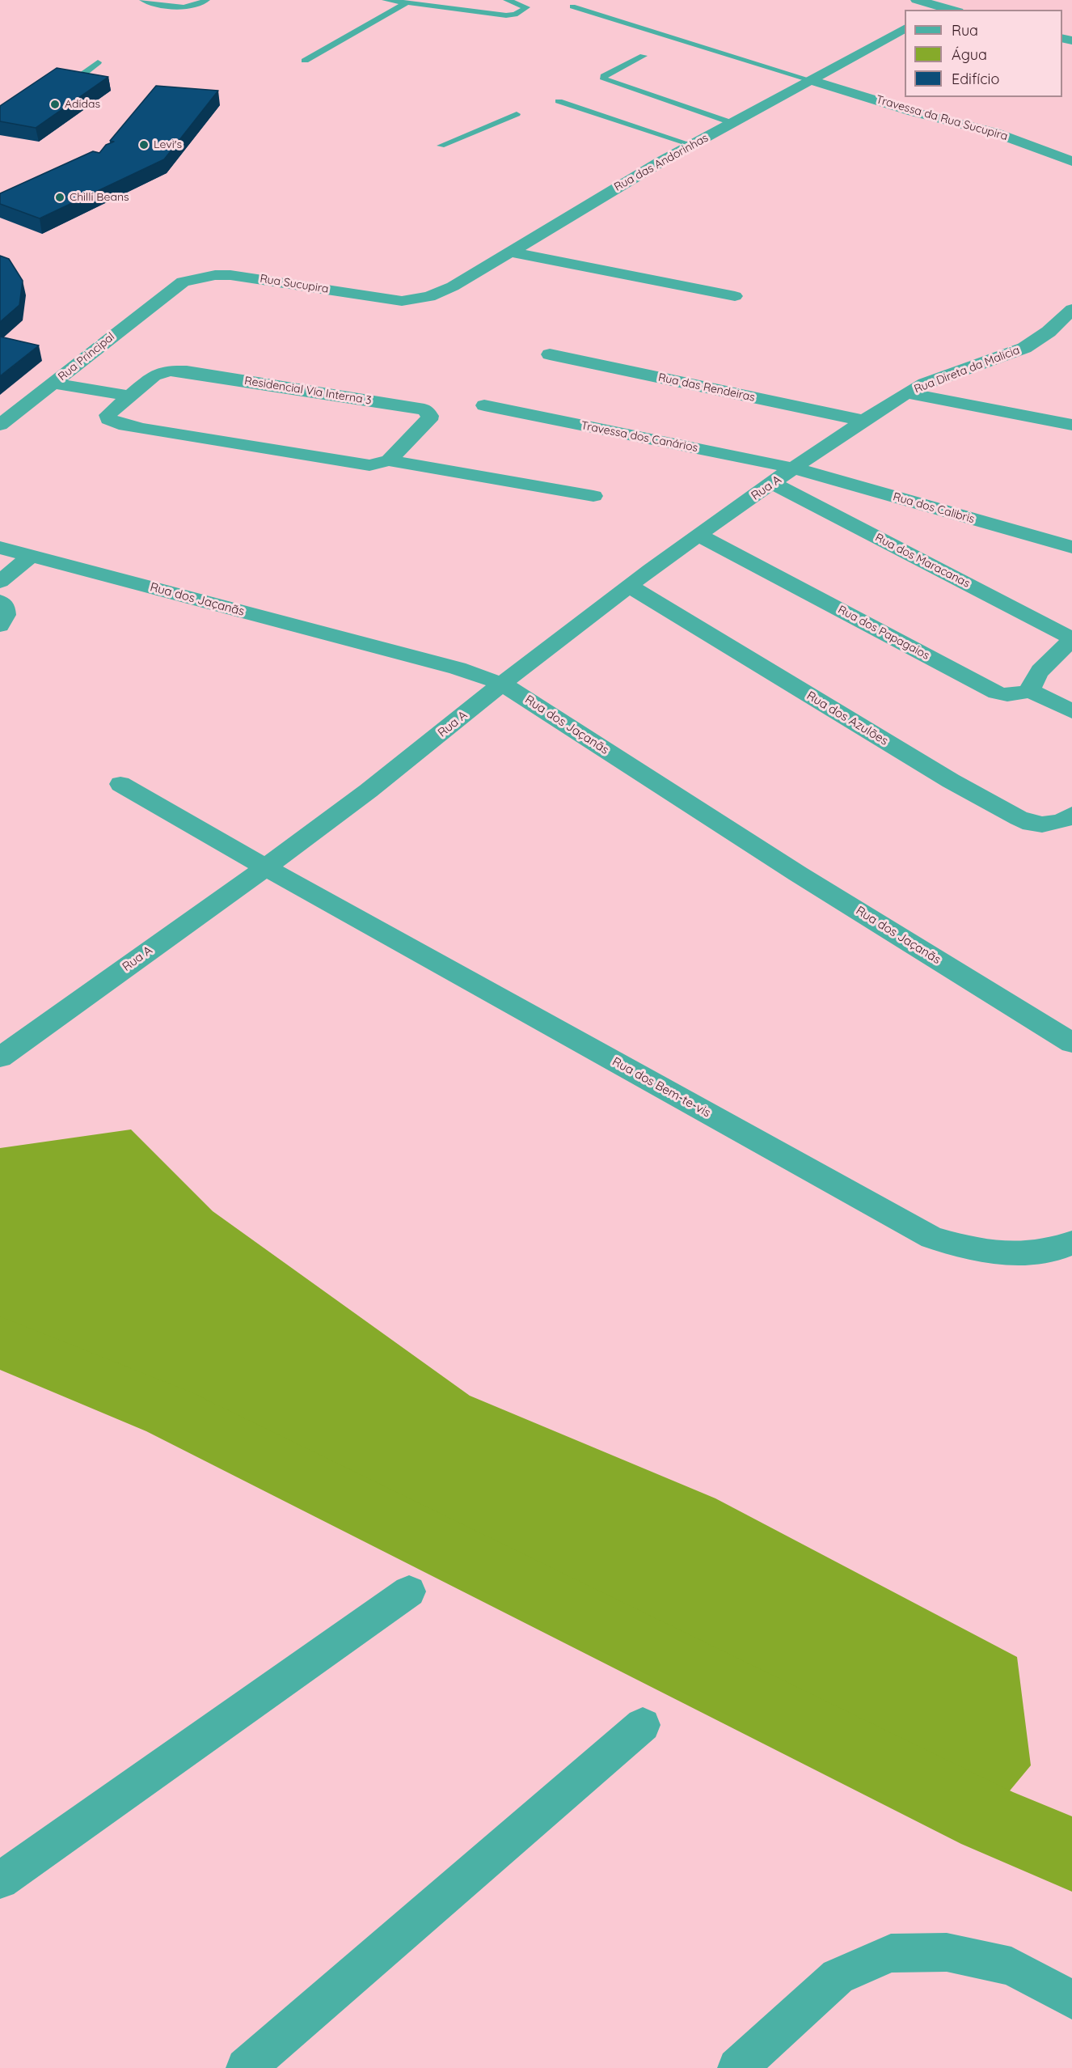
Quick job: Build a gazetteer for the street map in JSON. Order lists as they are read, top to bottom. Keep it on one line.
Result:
{"streets":{"street":["Travessa da Rua Sucupira","Rua das Andorinhas","Rua Sucupira","Rua Principal","Rua Direta da Malicia","Rua das Rendeiras","Residencial Via Interna 3","Travessa dos Canários","Rua A","Rua dos Calibris","Rua dos Maracanas","Rua dos Jaçanãs","Rua dos Papagaios","Rua dos Azulões","Rua dos Bem-te-vis"]},"crossings":[["Travessa da Rua Sucupira","Rua das Andorinhas"],["Rua das Andorinhas","Rua Sucupira"],["Rua Sucupira","Rua Principal"],["Rua Direta da Malicia","Rua A"],["Rua das Rendeiras","Rua A"],["Travessa dos Canários","Rua A"],["Travessa dos Canários","Rua dos Calibris"],["Rua A","Rua dos Calibris"],["Rua A","Rua dos Maracanas"],["Rua A","Rua dos Jaçanãs"],["Rua A","Rua dos Papagaios"],["Rua A","Rua dos Azulões"],["Rua A","Rua dos Bem-te-vis"],["Rua dos Maracanas","Rua dos Papagaios"]],"places":["Adidas","Levi's","Chilli Beans"],"legend":["Rua","Água","Edifício"]}
